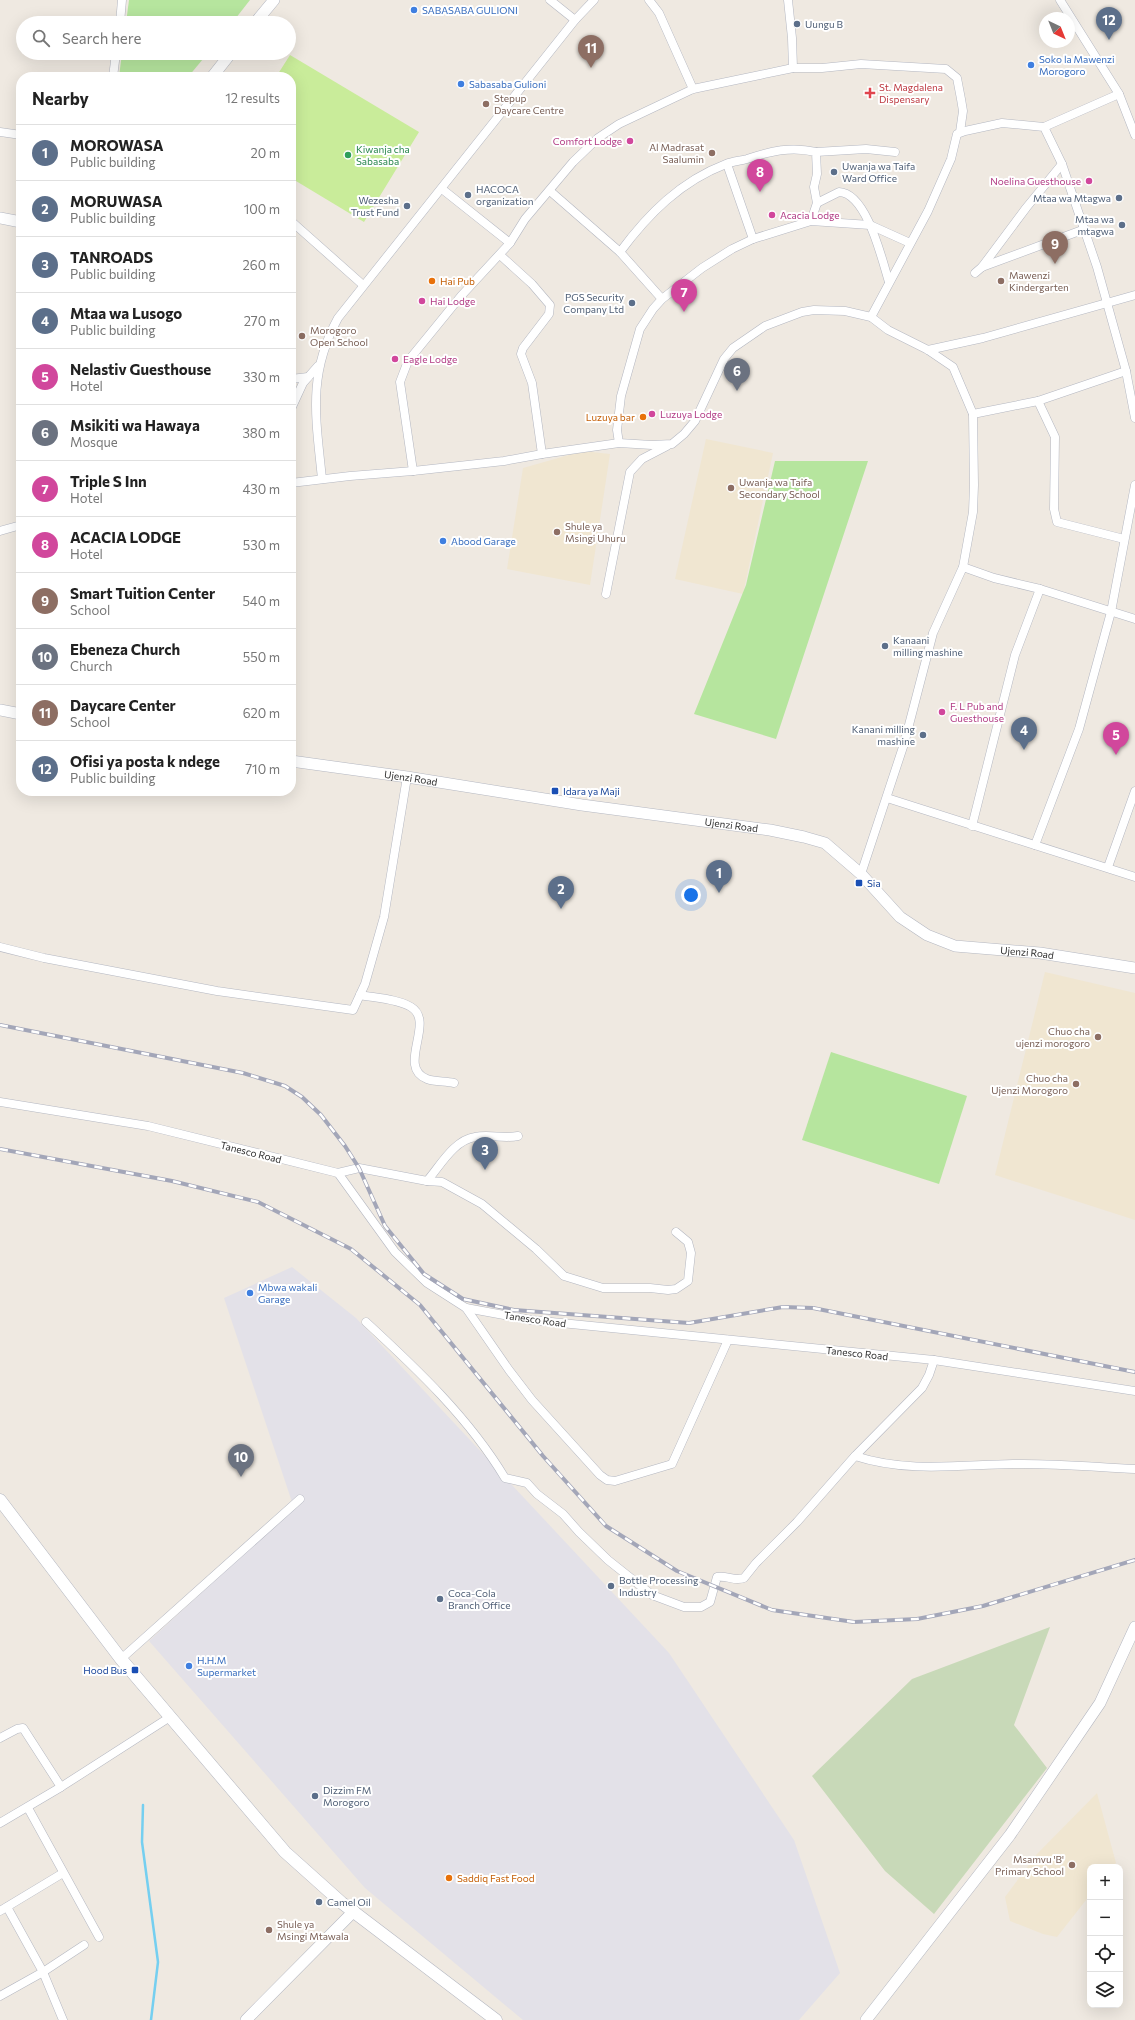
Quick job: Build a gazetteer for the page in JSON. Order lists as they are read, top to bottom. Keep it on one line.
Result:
{"streets":{"street":["Ujenzi Road","Tanesco Road"]},"places":{"other":["SABASABA GULIONI","Uungu B","Soko la Mawenzi Morogoro","Sabasaba Gulioni","Stepup Daycare Centre","Comfort Lodge","Al Madrasat Saalumin","Kiwanja cha Sabasaba","Uwanja wa Taifa Ward Office","Noelina Guesthouse","HACOCA organization","Mtaa wa Mtagwa","Wezesha Trust Fund","Acacia Lodge","Mtaa wa mtagwa","Hai Pub","Mawenzi Kindergarten","Hai Lodge","PGS Security Company Ltd","Morogoro Open School","Eagle Lodge","Luzuya Lodge","Luzuya bar","Uwanja wa Taifa Secondary School","Shule ya Msingi Uhuru","Abood Garage","Kanaani milling mashine","F. L Pub and Guesthouse","Kanani milling mashine","Chuo cha ujenzi morogoro","Chuo cha Ujenzi Morogoro","Mbwa wakali Garage","Bottle Processing Industry","Coca-Cola Branch Office","H.H.M Supermarket","Dizzim FM Morogoro","Msamvu 'B' Primary School","Saddiq Fast Food","Camel Oil","Shule ya Msingi Mtawala"],"health":["St. Magdalena Dispensary"],"transit":["Idara ya Maji","Sia","Hood Bus"]},"north":"bottom right","page":{"pins":["12","11","8","9","7","6","4","5","1","2","3","10"],"search":"Search here","heading":["Nearby","12 results"],"list":[{"mark":"1","name":"MOROWASA","note":"Public building","value":"20 m"},{"mark":"2","name":"MORUWASA","note":"Public building","value":"100 m"},{"mark":"3","name":"TANROADS","note":"Public building","value":"260 m"},{"mark":"4","name":"Mtaa wa Lusogo","note":"Public building","value":"270 m"},{"mark":"5","name":"Nelastiv Guesthouse","note":"Hotel","value":"330 m"},{"mark":"6","name":"Msikiti wa Hawaya","note":"Mosque","value":"380 m"},{"mark":"7","name":"Triple S Inn","note":"Hotel","value":"430 m"},{"mark":"8","name":"ACACIA LODGE","note":"Hotel","value":"530 m"},{"mark":"9","name":"Smart Tuition Center","note":"School","value":"540 m"},{"mark":"10","name":"Ebeneza Church","note":"Church","value":"550 m"},{"mark":"11","name":"Daycare Center","note":"School","value":"620 m"},{"mark":"12","name":"Ofisi ya posta k ndege","note":"Public building","value":"710 m"}],"map_buttons":["+","−"]}}
